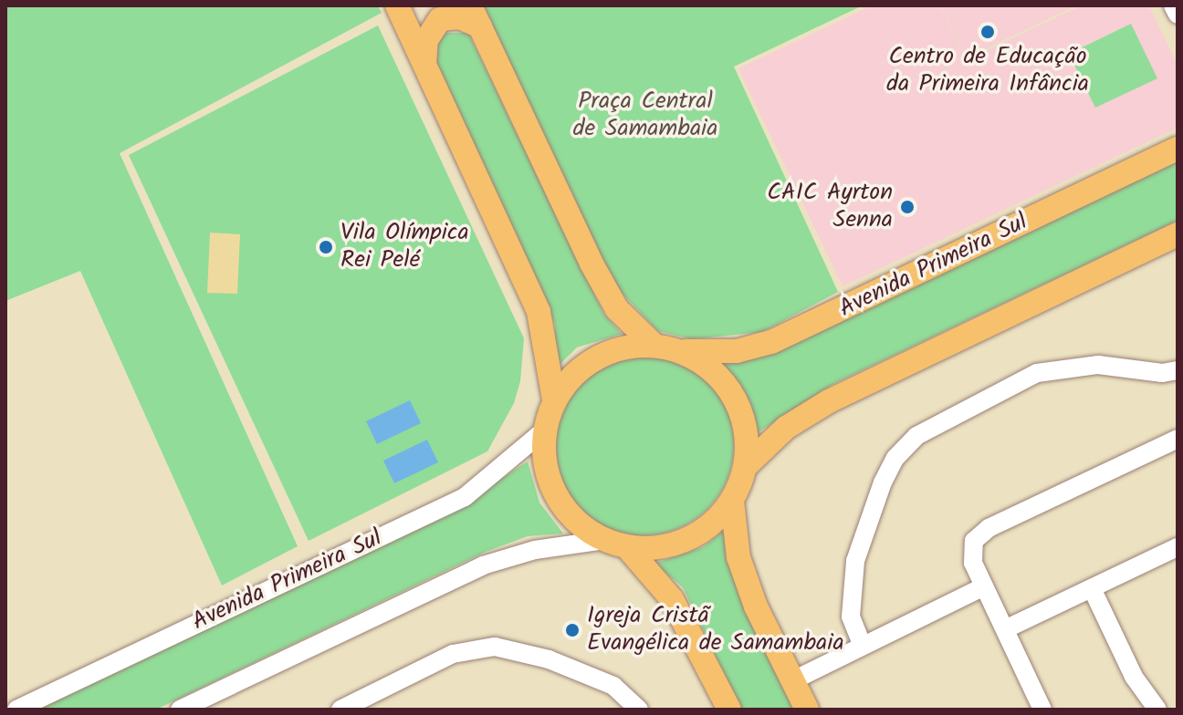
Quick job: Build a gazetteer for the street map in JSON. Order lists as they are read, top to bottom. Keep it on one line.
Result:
{"streets":{"main road":["Avenida Primeira Sul"]},"parks":["Praça Central de Samambaia"],"places":["Centro de Educação da Primeira Infância","CAIC Ayrton Senna","Vila Olímpica Rei Pelé","Igreja Cristã Evangélica de Samambaia"]}
